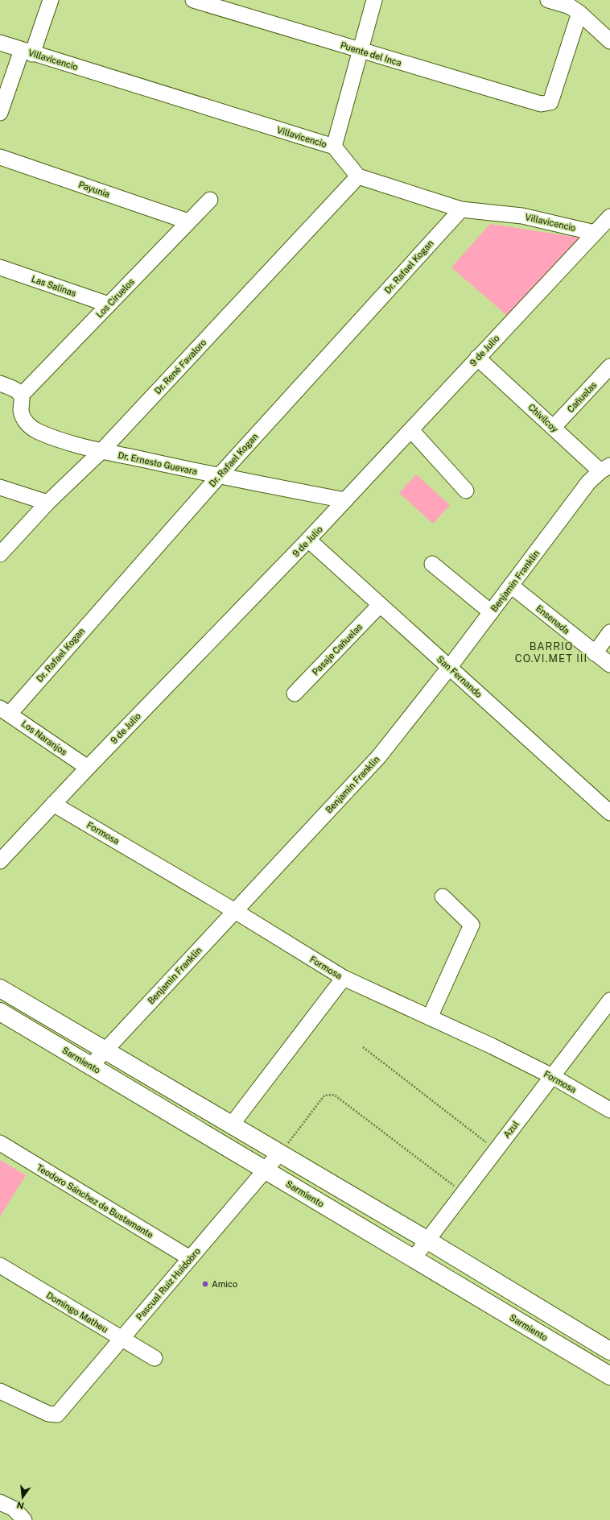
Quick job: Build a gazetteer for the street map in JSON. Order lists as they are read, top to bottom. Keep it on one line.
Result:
{"streets":{"main road":["Sarmiento"],"street":["Puente del Inca","Villavicencio","Payunia","Dr. Rafael Kogan","Las Salinas","Los Ciruelos","9 de Julio","Dr. René Favaloro","Cañuelas","Chivilcoy","Dr. Ernesto Guevara","Benjamin Franklin","Ensenada","Pasaje Cañuelas","San Fernando","Los Naranjos","Formosa","Azul","Teodoro Sánchez de Bustamante","Pascual Ruiz Huidobro","Domingo Matheu"]},"crossings":[["Villavicencio","Dr. Rafael Kogan"],["Villavicencio","9 de Julio"],["Villavicencio","Dr. René Favaloro"],["Payunia","Los Ciruelos"],["Dr. Rafael Kogan","Dr. Ernesto Guevara"],["Dr. Rafael Kogan","Los Naranjos"],["Las Salinas","Los Ciruelos"],["Los Ciruelos","Dr. Ernesto Guevara"],["9 de Julio","Chivilcoy"],["9 de Julio","Dr. Ernesto Guevara"],["9 de Julio","San Fernando"],["9 de Julio","Los Naranjos"],["9 de Julio","Formosa"],["Dr. René Favaloro","Dr. Ernesto Guevara"],["Cañuelas","Chivilcoy"],["Chivilcoy","Benjamin Franklin"],["Benjamin Franklin","Ensenada"],["Benjamin Franklin","San Fernando"],["Benjamin Franklin","Formosa"],["Benjamin Franklin","Sarmiento"],["Pasaje Cañuelas","San Fernando"],["Formosa","Azul"],["Sarmiento","Azul"],["Sarmiento","Pascual Ruiz Huidobro"],["Teodoro Sánchez de Bustamante","Pascual Ruiz Huidobro"],["Pascual Ruiz Huidobro","Domingo Matheu"]],"districts":["BARRIO CO.VI.MET III"],"places":["Amico"],"north":"bottom"}
